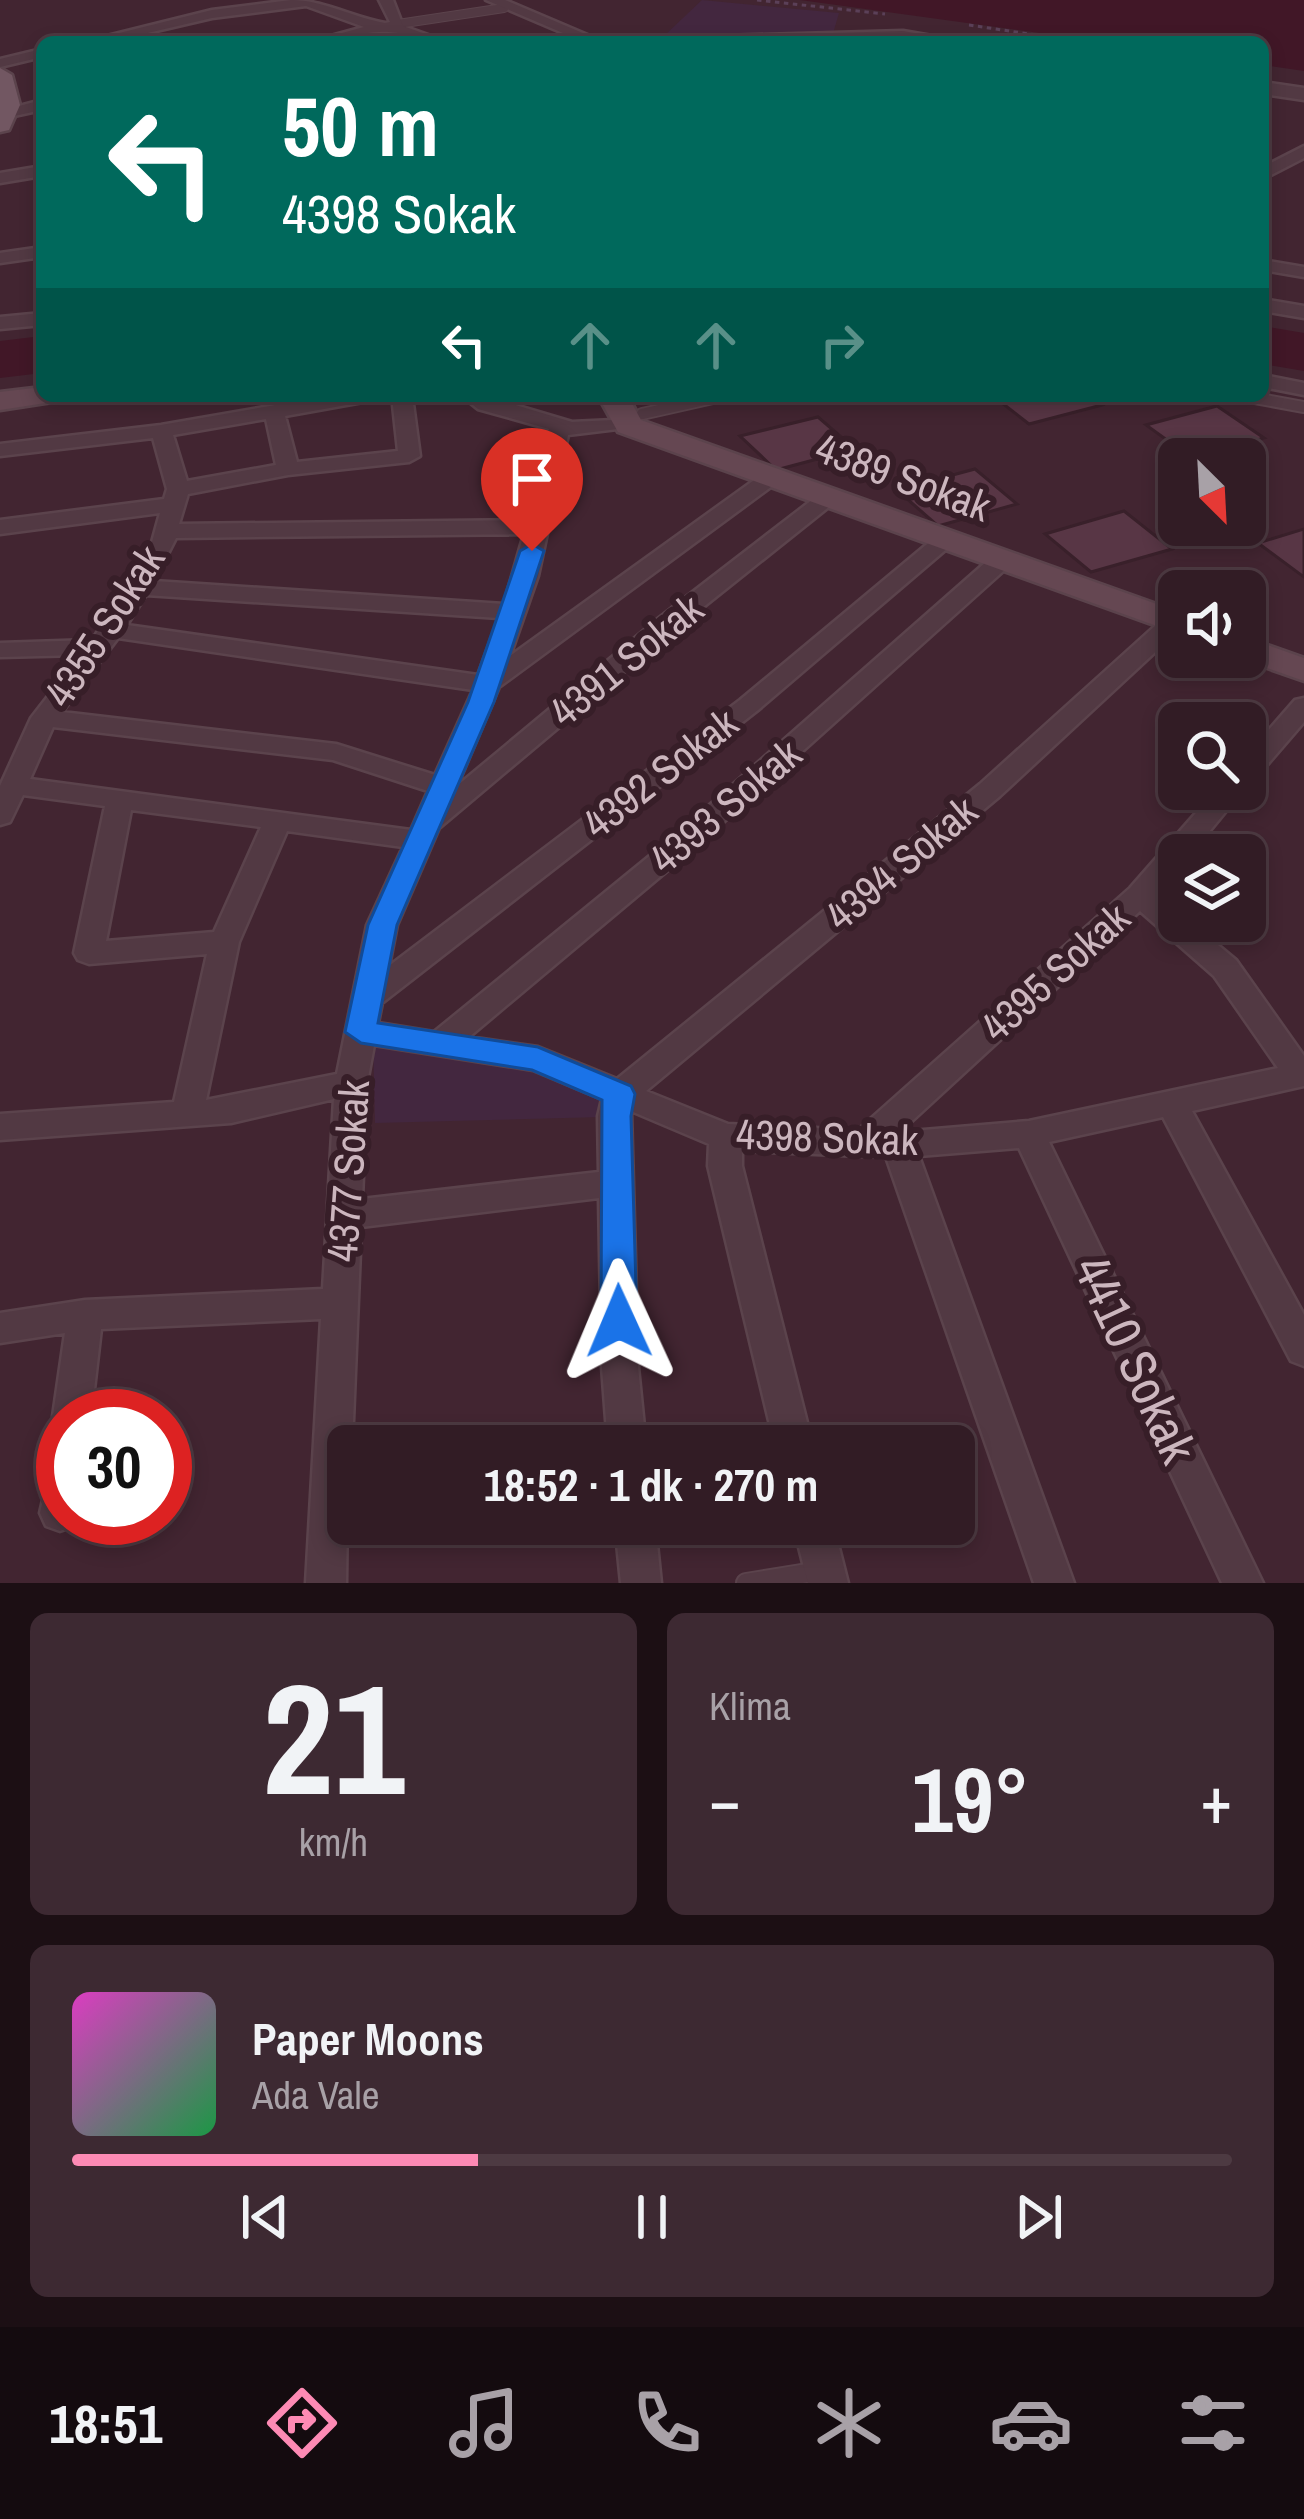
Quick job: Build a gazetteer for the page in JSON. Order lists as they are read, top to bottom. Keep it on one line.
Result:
{"streets":{"main road":["4389 Sokak"],"street":["4355 Sokak","4391 Sokak","4392 Sokak","4393 Sokak","4394 Sokak","4395 Sokak","4398 Sokak","4377 Sokak","4410 Sokak"]},"crossings":[["4389 Sokak","4391 Sokak"],["4389 Sokak","4392 Sokak"],["4389 Sokak","4393 Sokak"],["4391 Sokak","4377 Sokak"],["4392 Sokak","4377 Sokak"],["4393 Sokak","4398 Sokak"],["4394 Sokak","4398 Sokak"],["4395 Sokak","4398 Sokak"],["4398 Sokak","4377 Sokak"],["4398 Sokak","4410 Sokak"]],"north":"bottom right","page":{"turn":["50 m","4398 Sokak"],"limit":"30","trip":"18:52 · 1 dk · 270 m","tile":[["21","km/h"],"Klima"],"heat":["−","19°","+"],"song":["Paper Moons","Ada Vale"],"tabs":"18:51"}}
